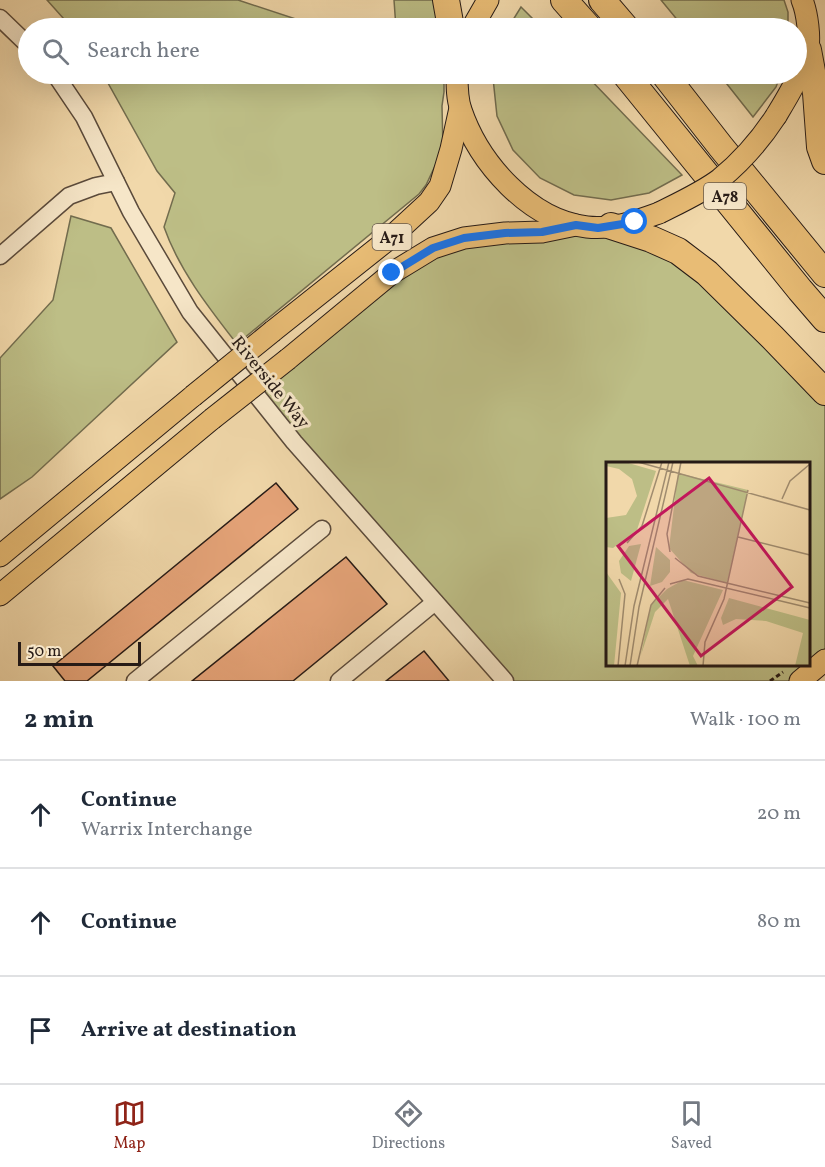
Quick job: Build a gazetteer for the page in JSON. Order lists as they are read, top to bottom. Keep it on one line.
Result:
{"streets":{"highway":["A78"],"main road":["A71"],"street":["Riverside Way"]},"scale_bar":"50 m","page":{"search":"Search here","scale":"50 m","heading":["2 min","Walk · 100 m"],"list":[["Continue","Warrix Interchange","20 m"],["Continue","80 m"],"Arrive at destination"],"nav":["Map","Directions","Saved"]}}
